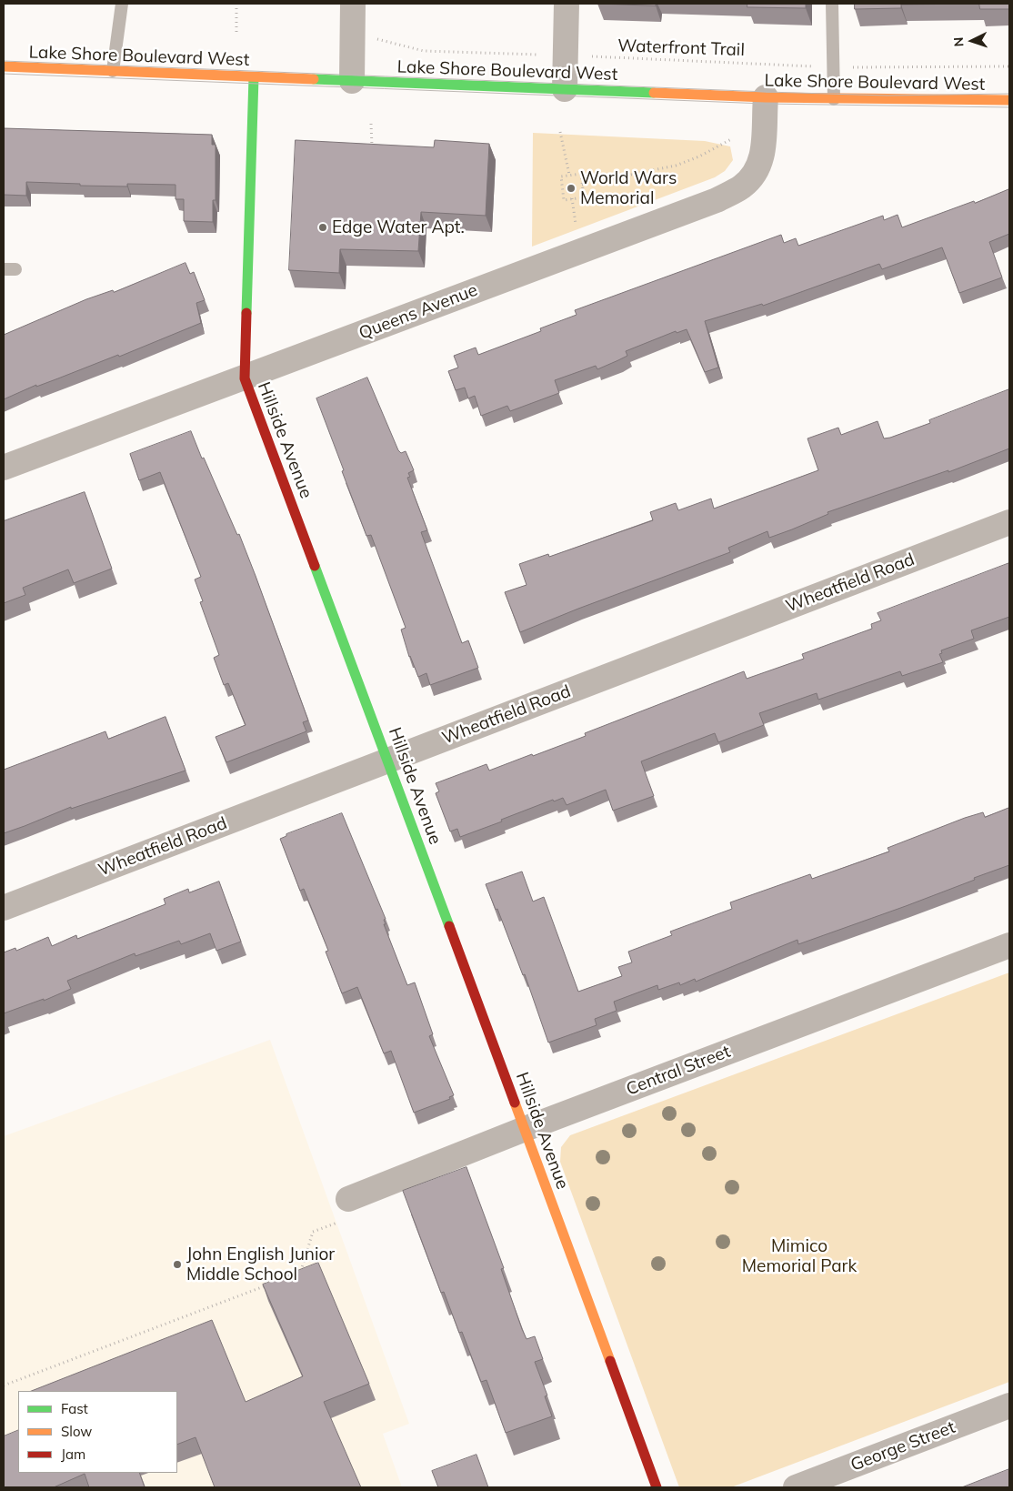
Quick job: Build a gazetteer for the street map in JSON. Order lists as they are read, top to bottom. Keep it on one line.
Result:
{"streets":{"street":["Lake Shore Boulevard West","Queens Avenue","Hillside Avenue","Wheatfield Road","Central Street","George Street"],"path":["Waterfront Trail"]},"crossings":[["Lake Shore Boulevard West","Queens Avenue"],["Lake Shore Boulevard West","Hillside Avenue"],["Queens Avenue","Hillside Avenue"],["Hillside Avenue","Wheatfield Road"],["Hillside Avenue","Central Street"]],"parks":["Mimico Memorial Park"],"places":["World Wars Memorial","Edge Water Apt.","John English Junior Middle School"],"legend":["Fast","Slow","Jam"],"north":"left"}
